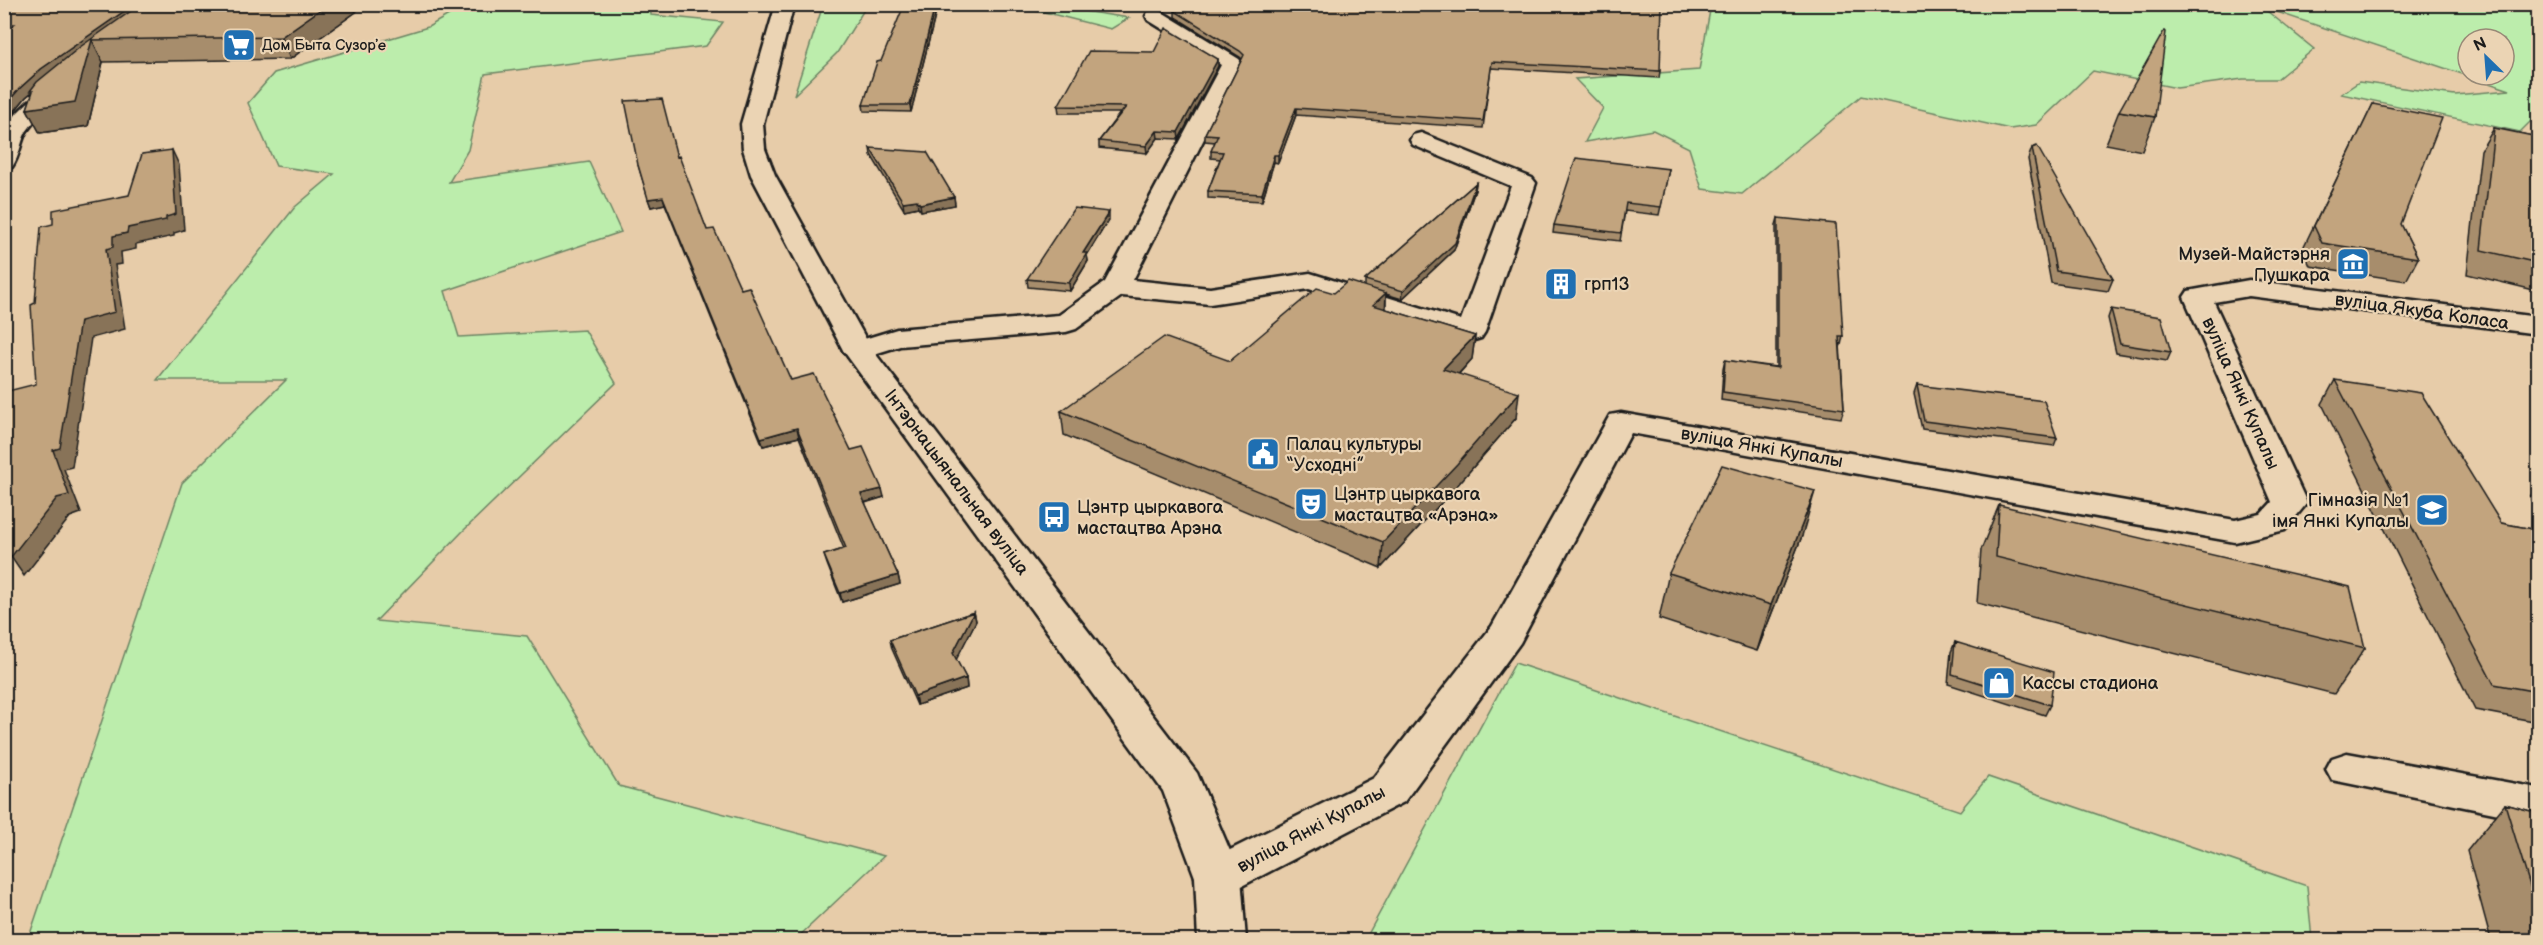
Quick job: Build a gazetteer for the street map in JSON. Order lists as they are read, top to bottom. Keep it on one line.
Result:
{"streets":{"street":["вуліца Якуба Коласа","вуліца Янкі Купалы","Інтэрнацыянальная вуліца"]},"crossings":[["вуліца Якуба Коласа","вуліца Янкі Купалы"],["вуліца Янкі Купалы","Інтэрнацыянальная вуліца"]],"places":{"supermarket":["Дом Быта Сузорʼе"],"museum":["Музей-Майстэрня Пушкара"],"building":["грп13"],"public building":["Палац культуры “Усходні”"],"theatre":["Цэнтр цыркавога мастацтва «Арэна»"],"school or university":["Гімназія №1 імя Янкі Купалы"],"bus stop":["Цэнтр цыркавога мастацтва Арэна"],"shop":["Кассы стадиона"]},"north":"top left"}
